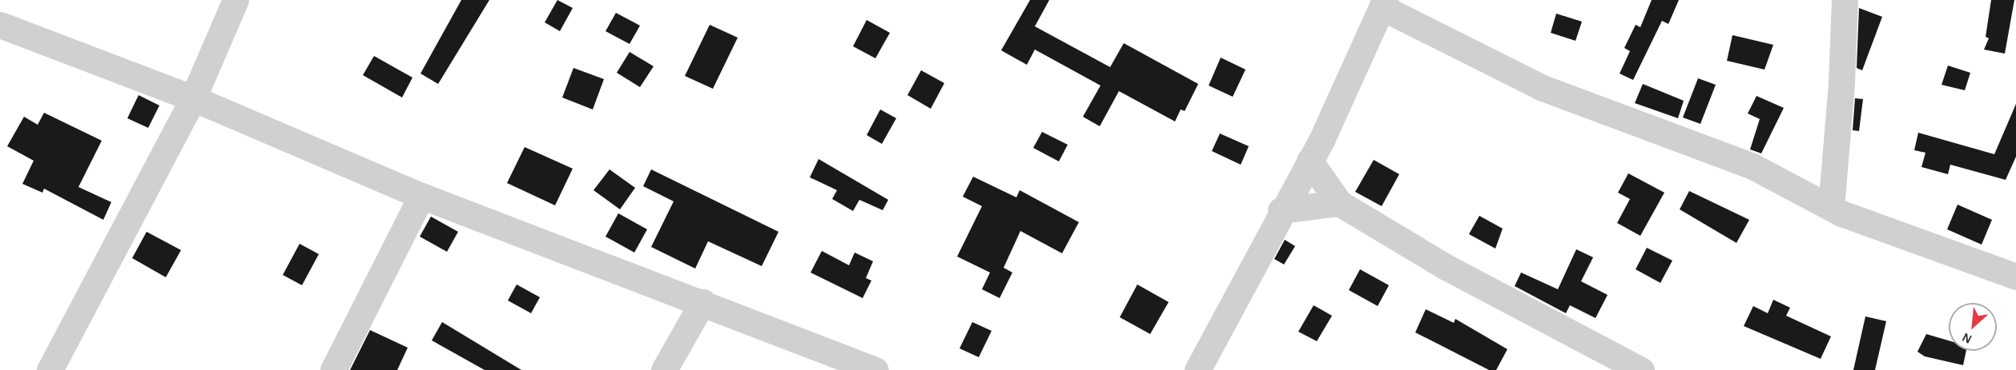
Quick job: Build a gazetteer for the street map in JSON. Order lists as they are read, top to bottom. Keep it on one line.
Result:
{"north":"bottom left"}
